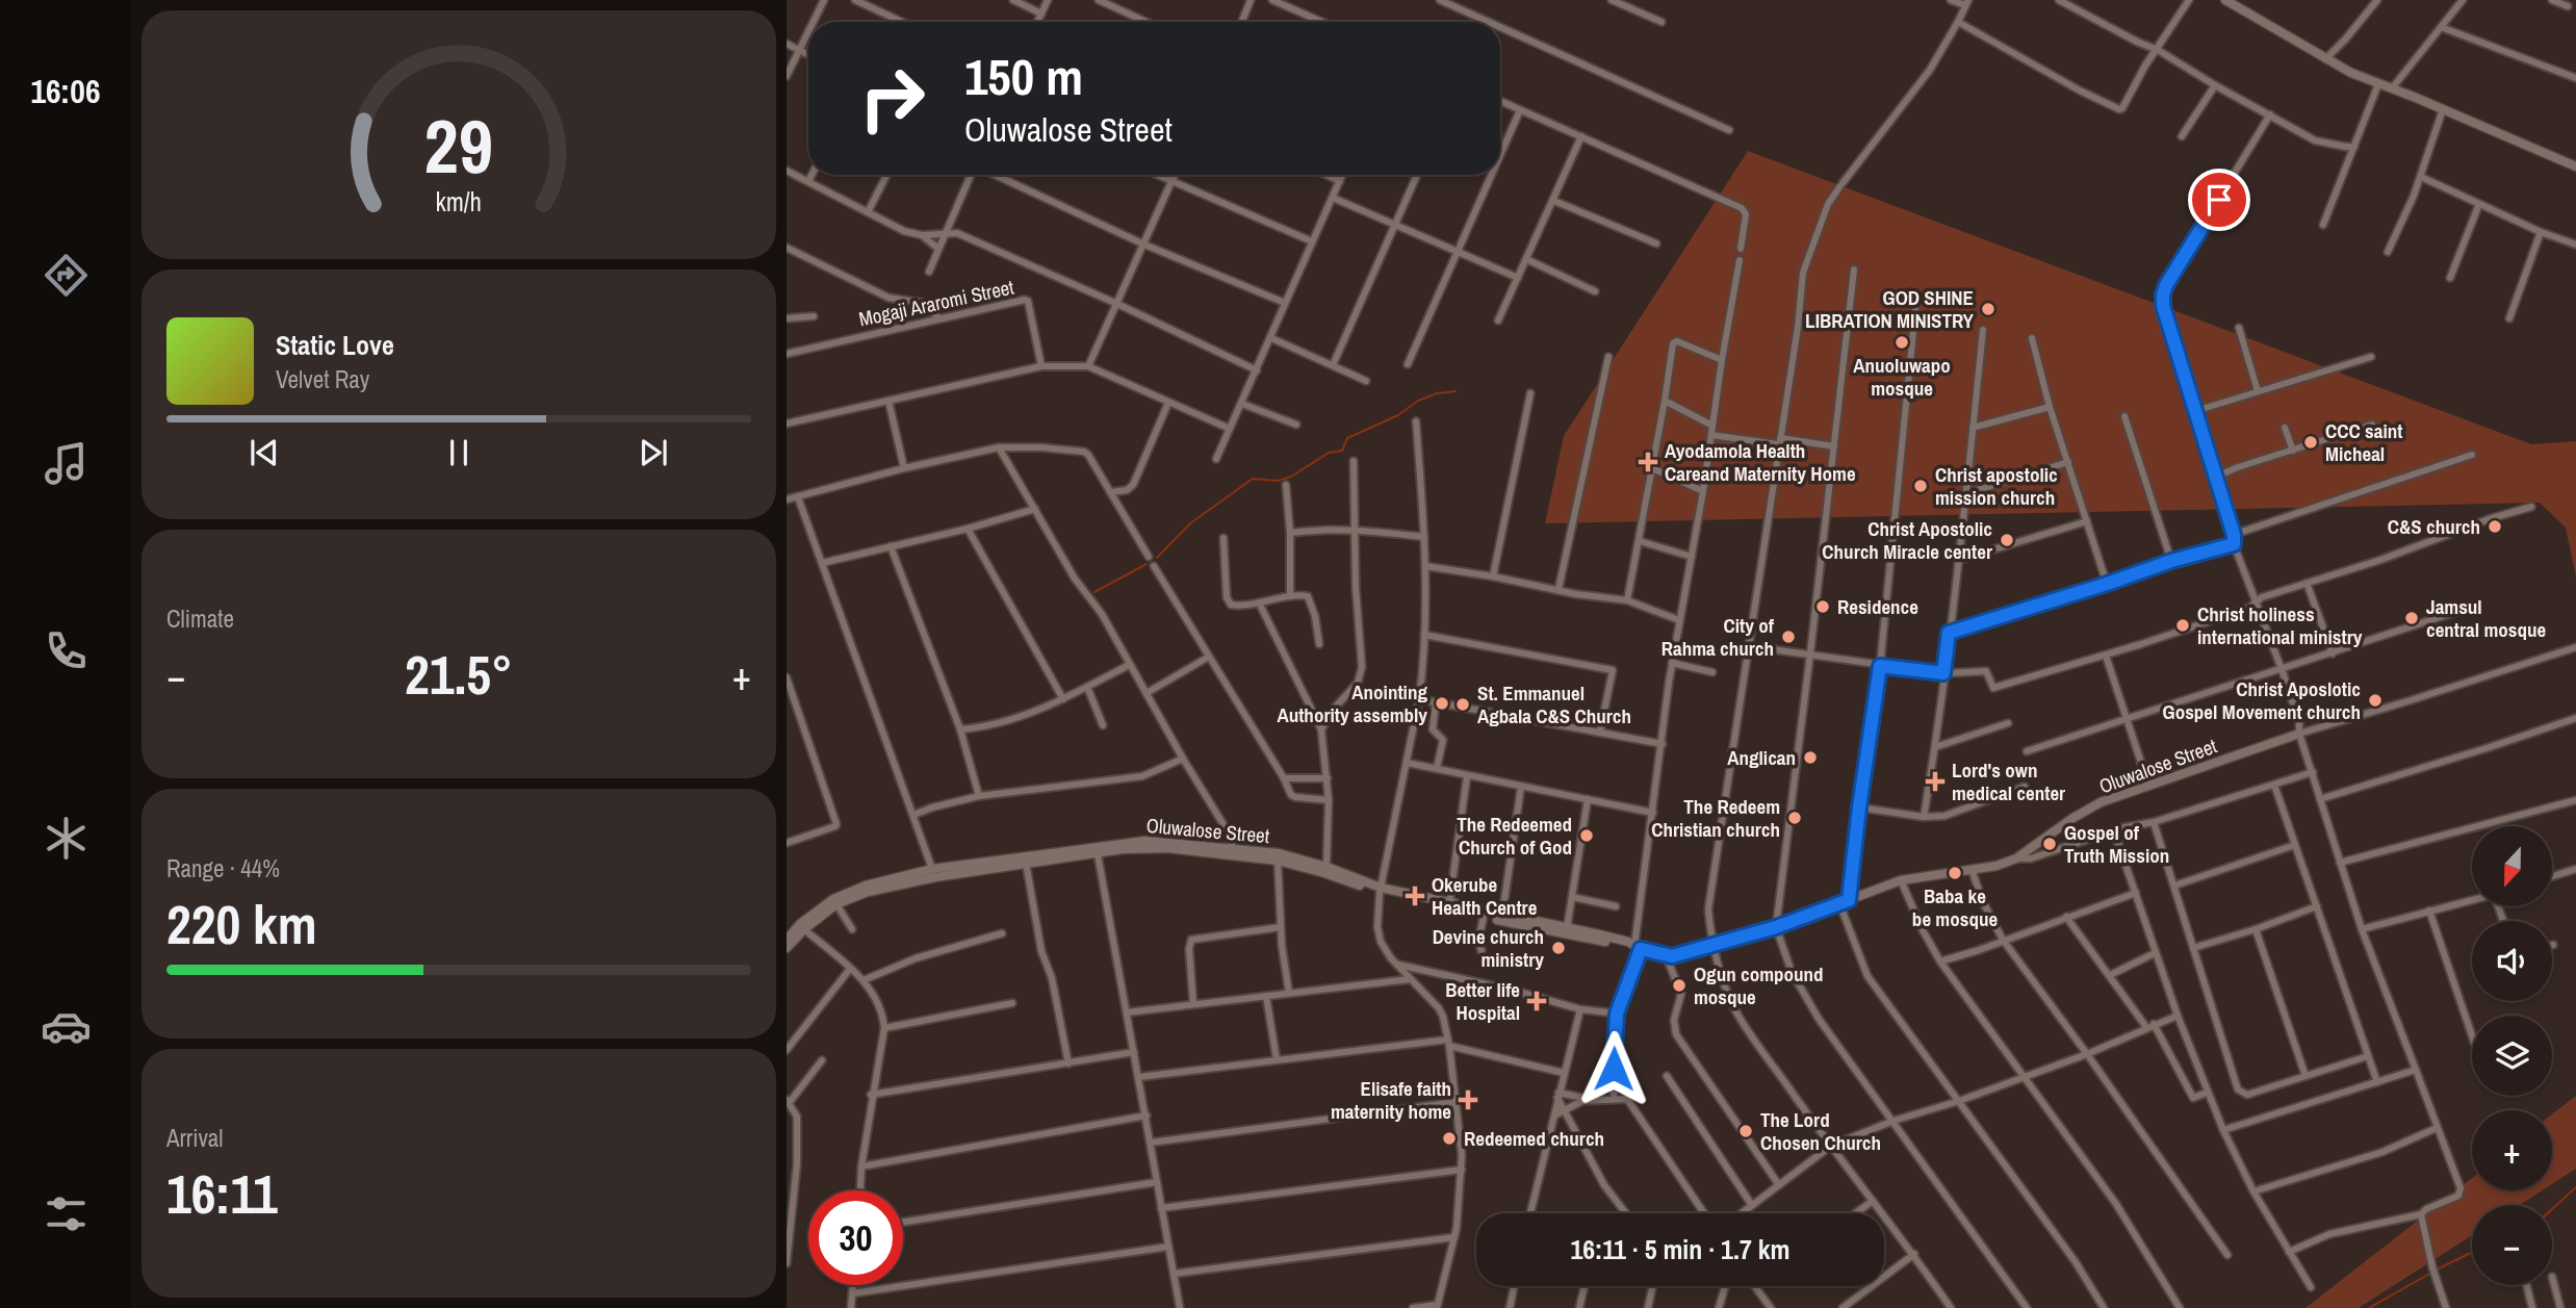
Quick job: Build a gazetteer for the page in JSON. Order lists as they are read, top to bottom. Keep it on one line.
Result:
{"streets":{"street":["Mogaji Araromi Street","Oluwalose Street"]},"places":{"other":["GOD SHINE LIBRATION MINISTRY","Anuoluwapo mosque","CCC saint Micheal","Christ apostolic mission church","C&S church","Christ Apostolic Church Miracle center","Residence","Jamsul central mosque","Christ holiness international ministry","City of Rahma church","Christ Aposlotic Gospel Movement church","Anointing Authority assembly","St. Emmanuel Agbala C&S Church","Anglican","The Redeem Christian church","The Redeemed Church of God","Gospel of Truth Mission","Baba ke be mosque","Devine church ministry","Ogun compound mosque","The Lord Chosen Church","Redeemed church"],"health":["Ayodamola Health Careand Maternity Home","Lord's own medical center","Okerube Health Centre","Better life Hospital","Elisafe faith maternity home"]},"north":"bottom","page":{"tabs":"16:06","turn":["150 m","Oluwalose Street"],"song":["Static Love","Velvet Ray"],"tile":["Climate",["Range · 44%","220 km"],["Arrival","16:11"]],"heat":["−","21.5°","+"],"map_buttons":["+","−"],"limit":"30","trip":"16:11 · 5 min · 1.7 km","gauge":["29","km/h"]}}
